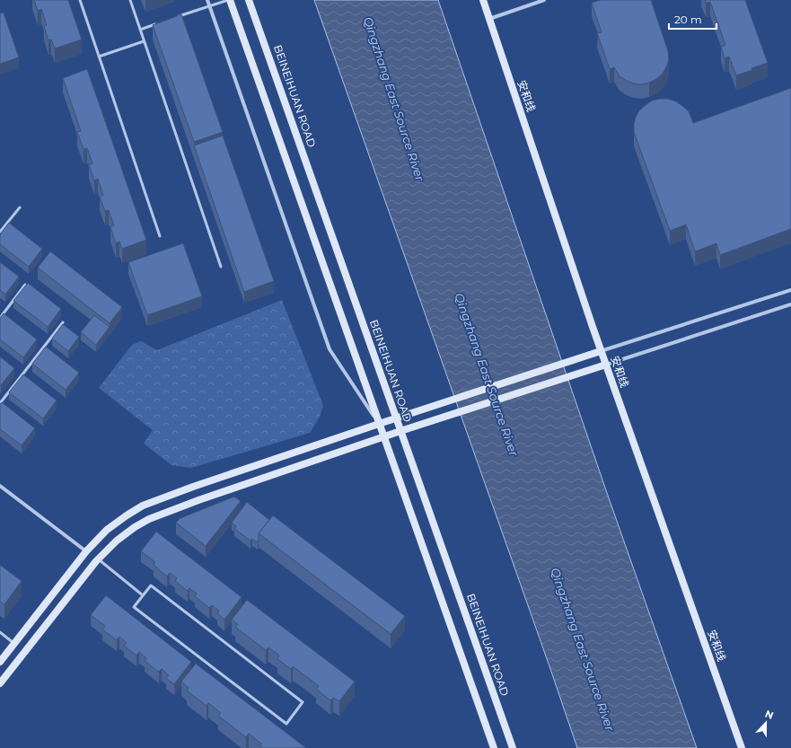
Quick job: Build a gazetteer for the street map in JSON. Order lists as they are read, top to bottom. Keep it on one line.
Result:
{"streets":{"main road":["BEINEIHUAN ROAD","安和线"]},"water":["Qingzhang East Source River"],"scale_bar":"20 m","north":"top"}
